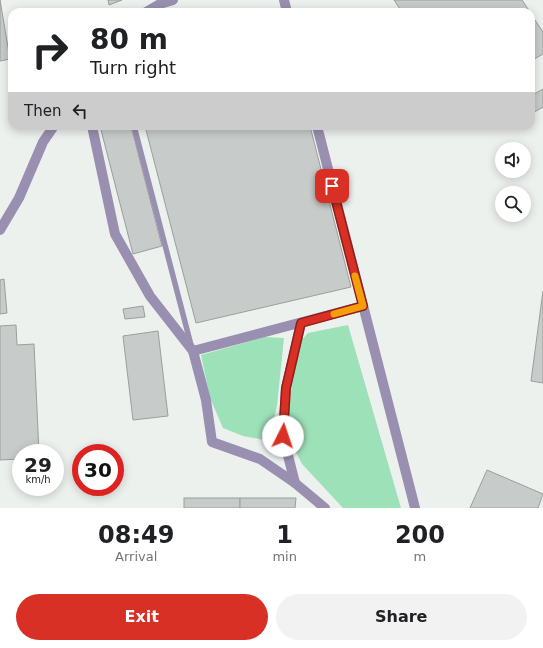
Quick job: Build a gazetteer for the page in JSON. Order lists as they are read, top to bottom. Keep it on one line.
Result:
{"page":{"turn":["80 m","Turn right"],"then":"Then","speed":"29 km/h","limit":"30","eta":["08:49","Arrival","1","min","200","m"],"buttons":["Exit","Share"]}}
